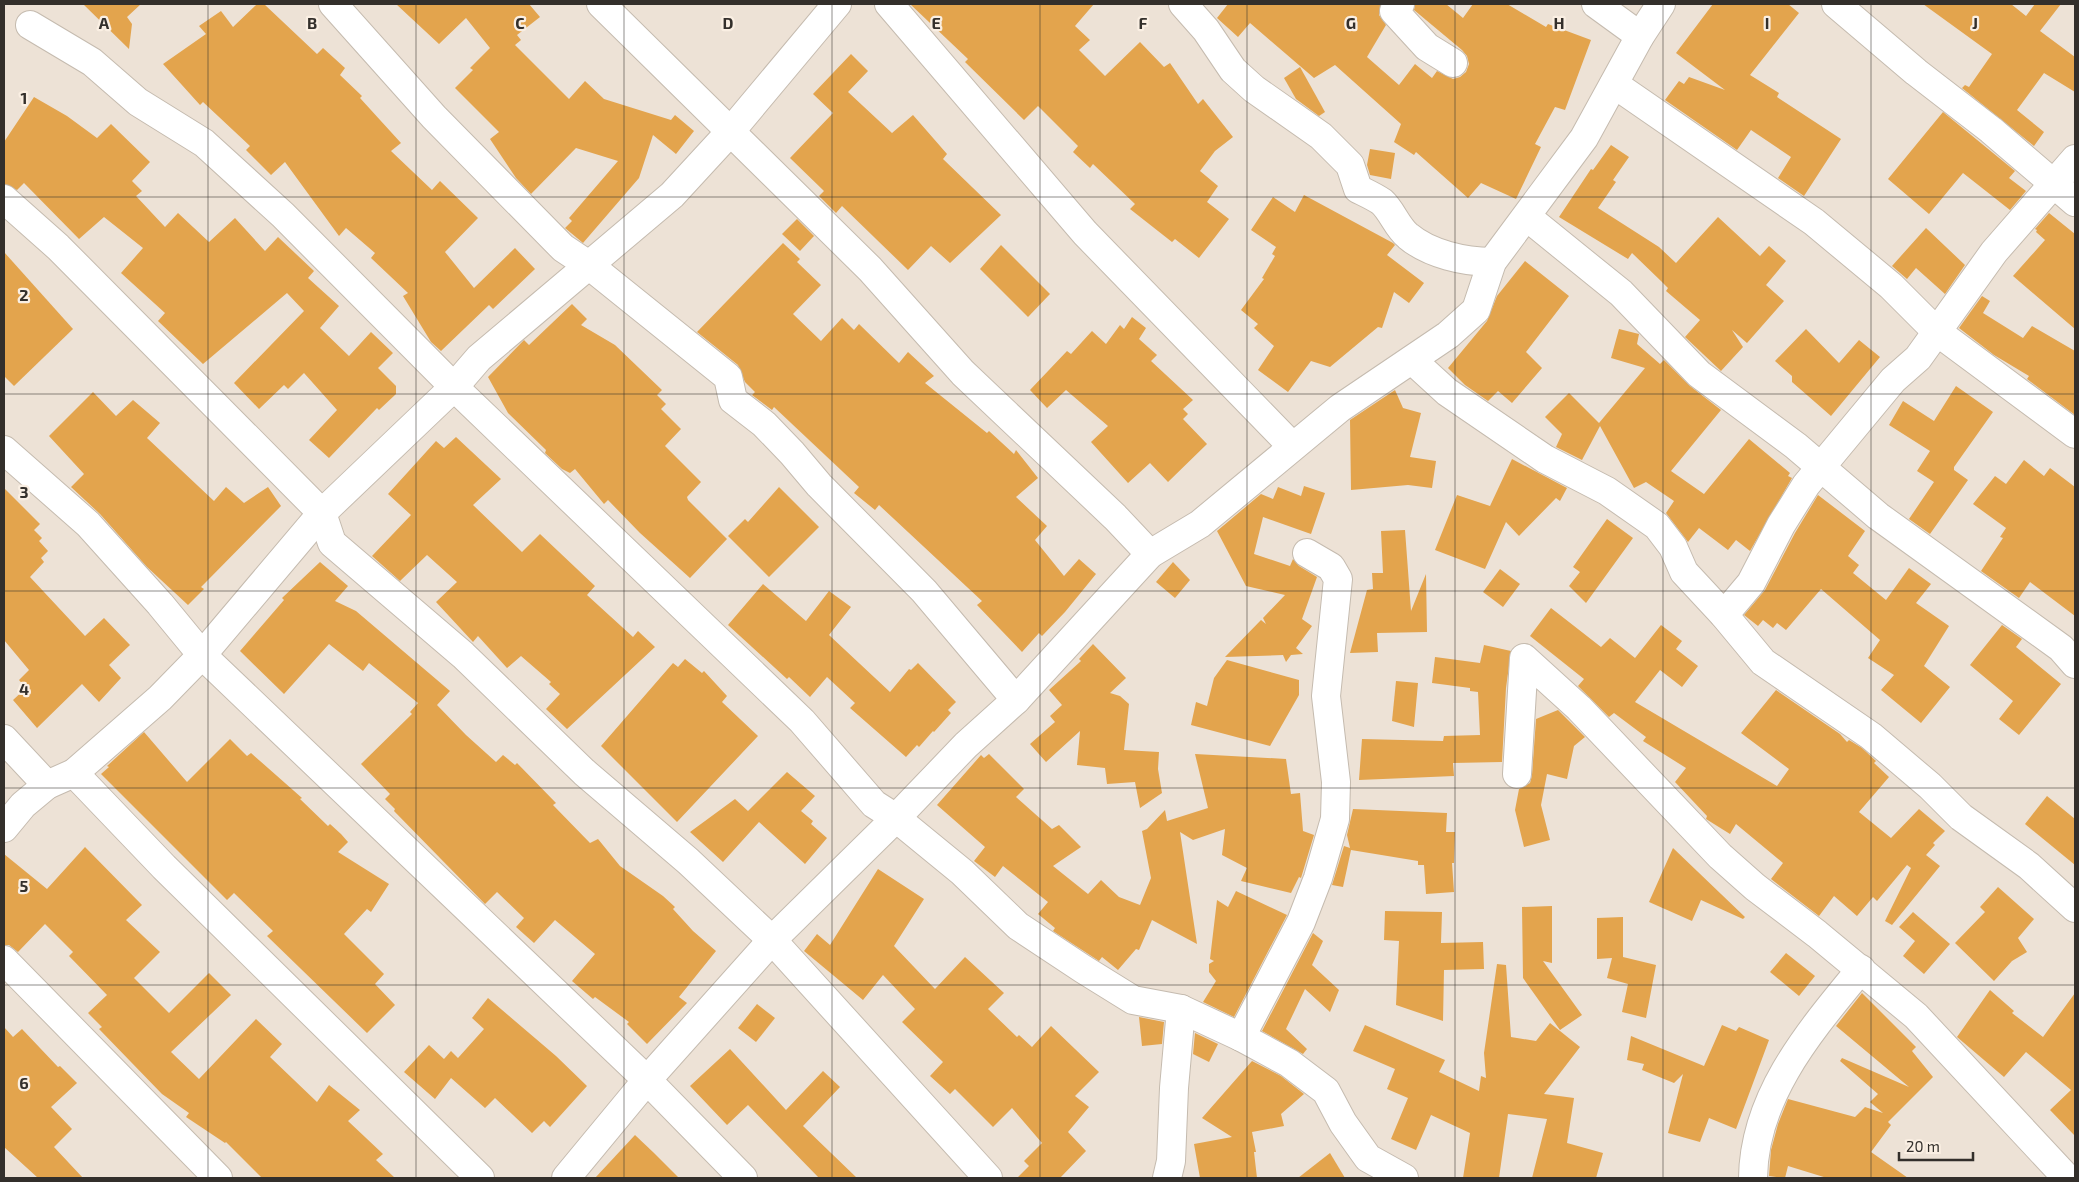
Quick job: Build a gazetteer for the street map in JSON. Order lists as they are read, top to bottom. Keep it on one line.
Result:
{"scale_bar":"20 m","grid":{"columns":["A","B","C","D","E","F","G","H","I","J"],"rows":["1","2","3","4","5","6"]}}
